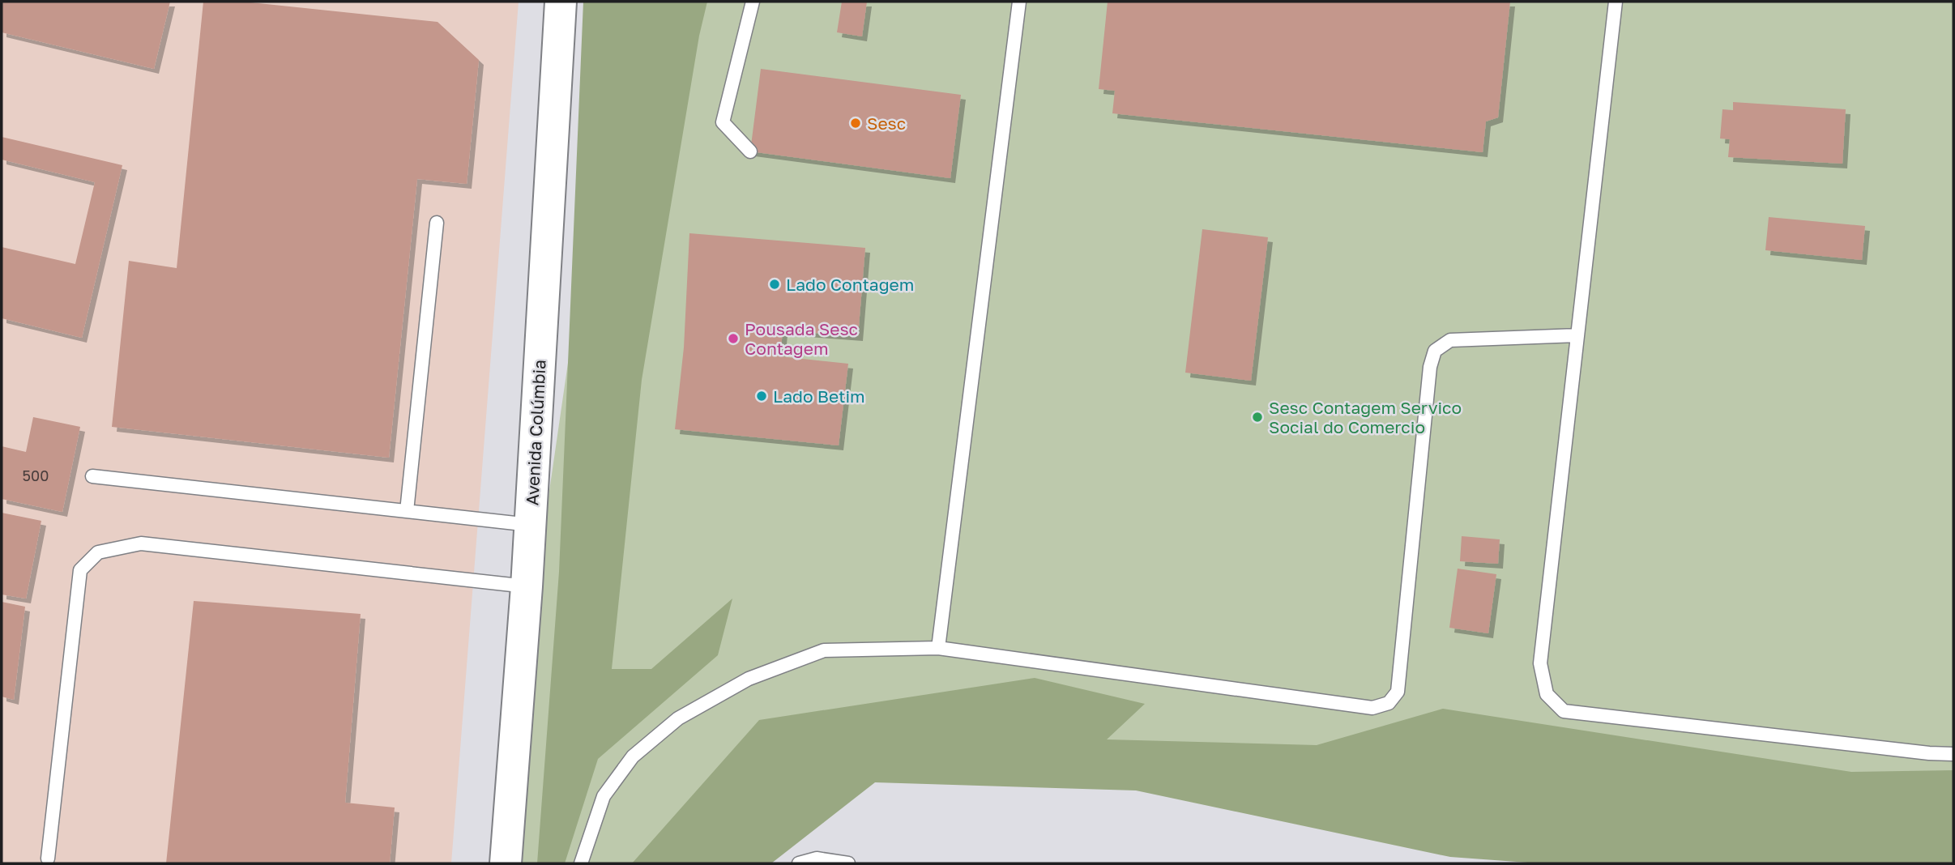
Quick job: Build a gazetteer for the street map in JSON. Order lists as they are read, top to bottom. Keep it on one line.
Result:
{"streets":{"street":["Avenida Colúmbia"]},"places":["Sesc","Lado Contagem","Pousada Sesc Contagem","Lado Betim","Sesc Contagem Servico Social do Comercio"],"house_numbers":["500"]}
